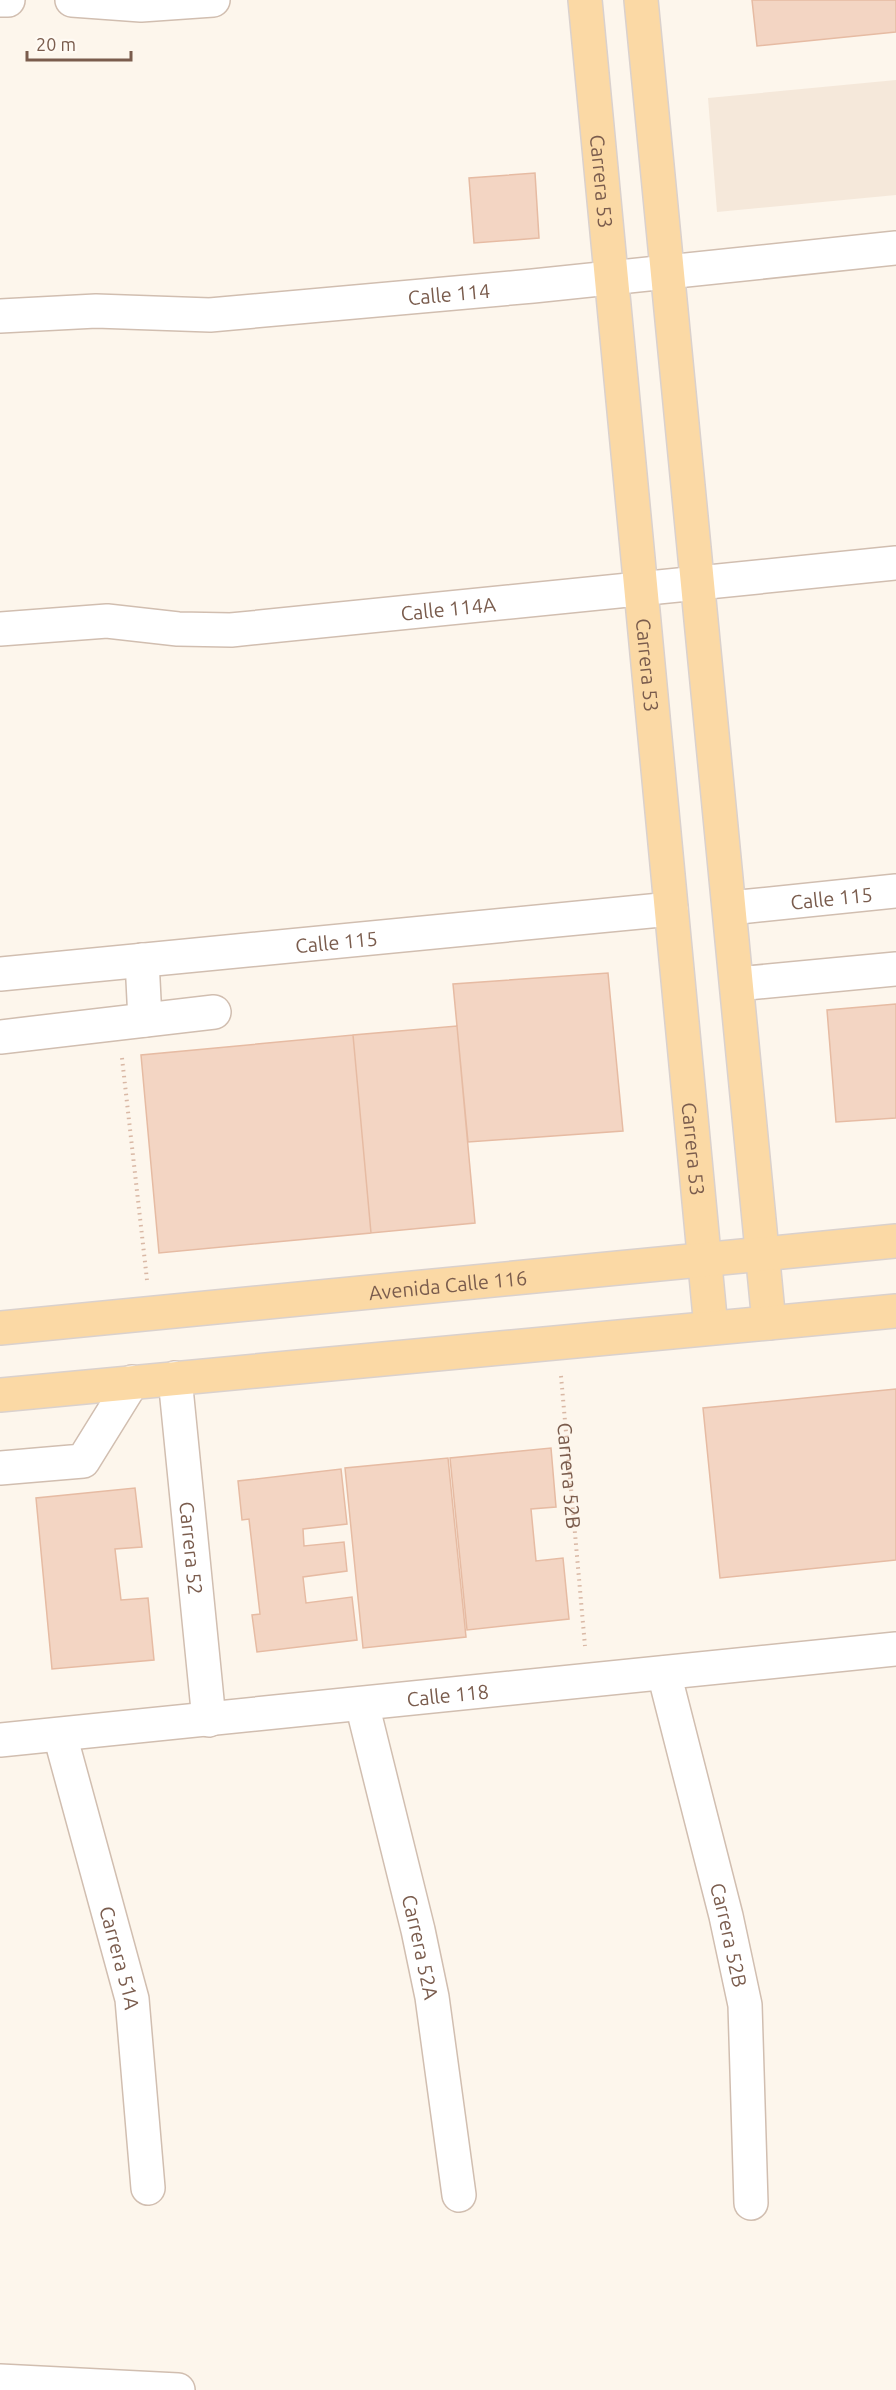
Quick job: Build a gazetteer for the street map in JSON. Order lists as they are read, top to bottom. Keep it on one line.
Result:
{"streets":{"main road":["Carrera 53","Avenida Calle 116"],"street":["Calle 114","Calle 114A","Calle 115","Carrera 52B","Carrera 52","Calle 118","Carrera 52A","Carrera 51A"]},"crossings":[["Carrera 53","Calle 114"],["Carrera 53","Calle 114A"],["Carrera 53","Calle 115"],["Carrera 53","Avenida Calle 116"],["Carrera 52B","Calle 118"],["Carrera 52","Calle 118"],["Calle 118","Carrera 52A"],["Calle 118","Carrera 51A"]],"scale_bar":"20 m"}
